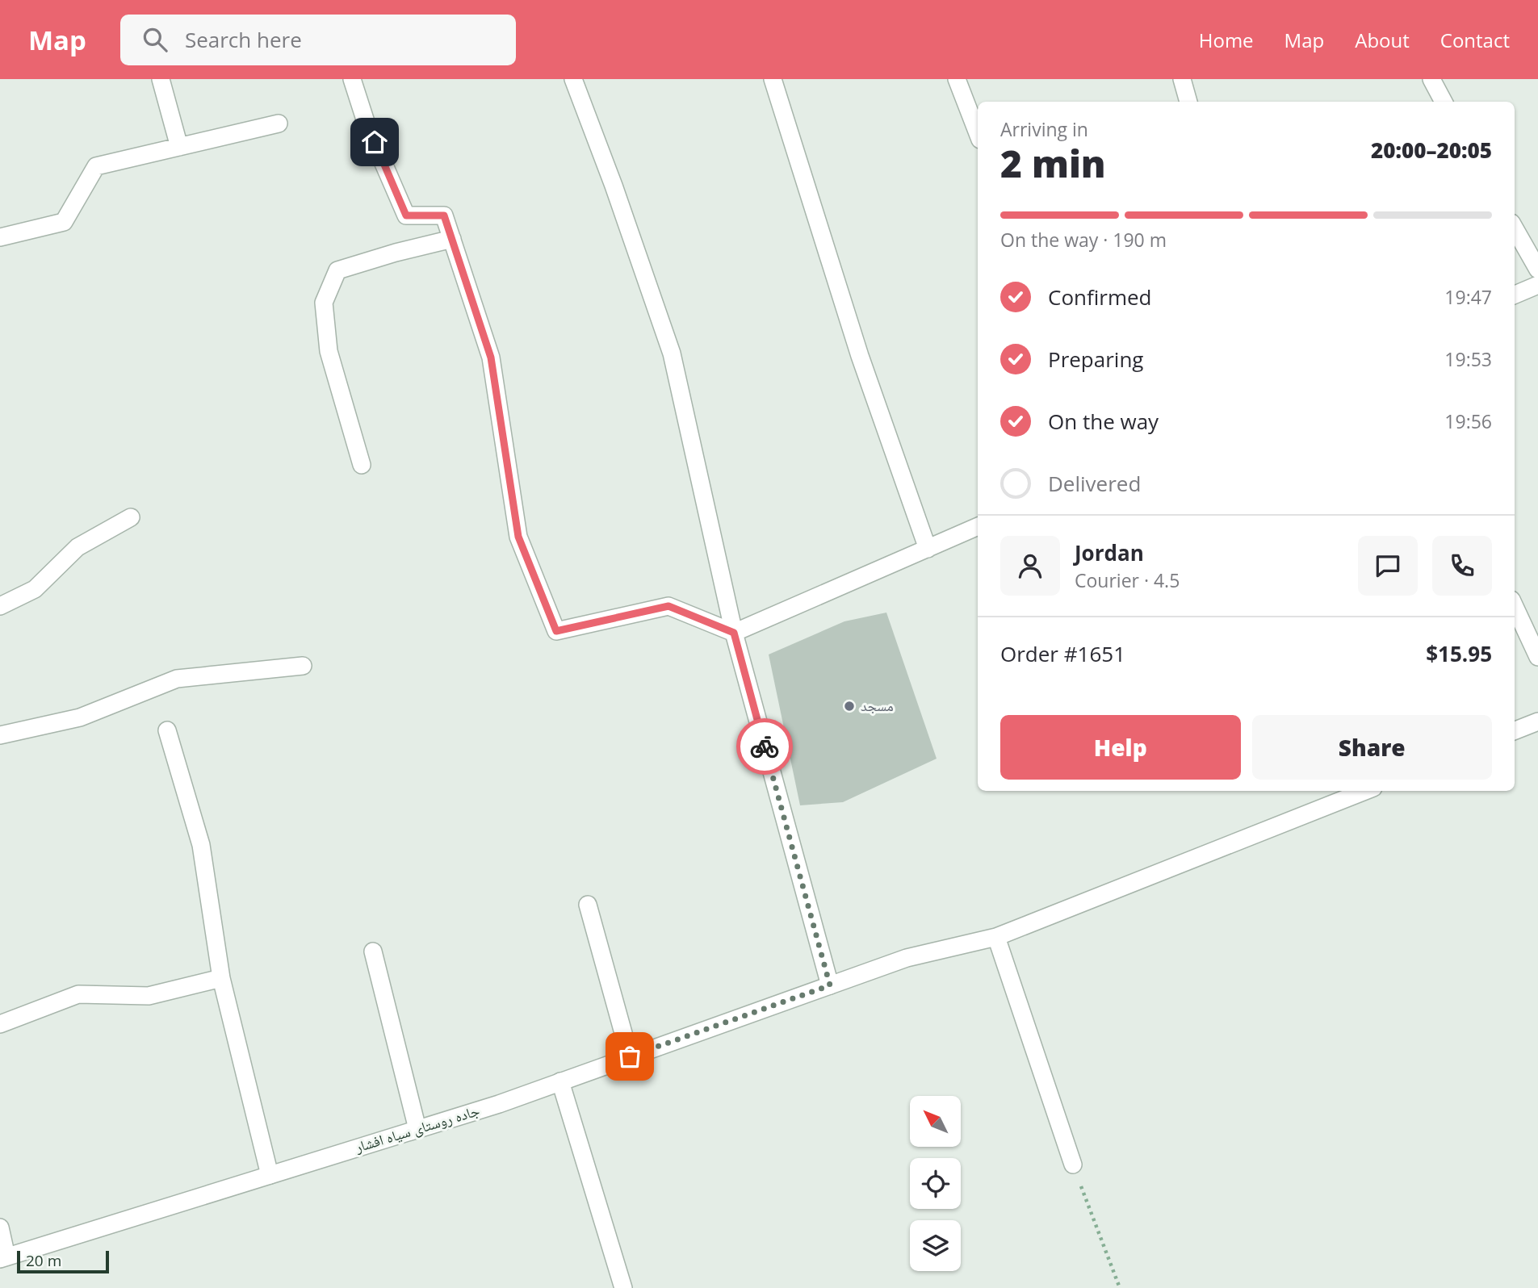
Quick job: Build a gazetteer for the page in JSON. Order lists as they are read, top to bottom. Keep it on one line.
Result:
{"streets":{"street":["جاده روستای سیاه افشار"]},"places":["مسجد"],"scale_bar":"20 m","north":"top left","page":{"header":"Map","search":"Search here","nav":["Home","Map","About","Contact"],"heading":["2 min","Arriving in","20:00–20:05"],"panel":["Jordan","Courier · 4.5","Order #1651","$15.95"],"bar":"On the way · 190 m","list":[["Confirmed","19:47"],["Preparing","19:53"],["On the way","19:56"],"Delivered"],"buttons":["Help","Share"],"scale":"20 m"}}
